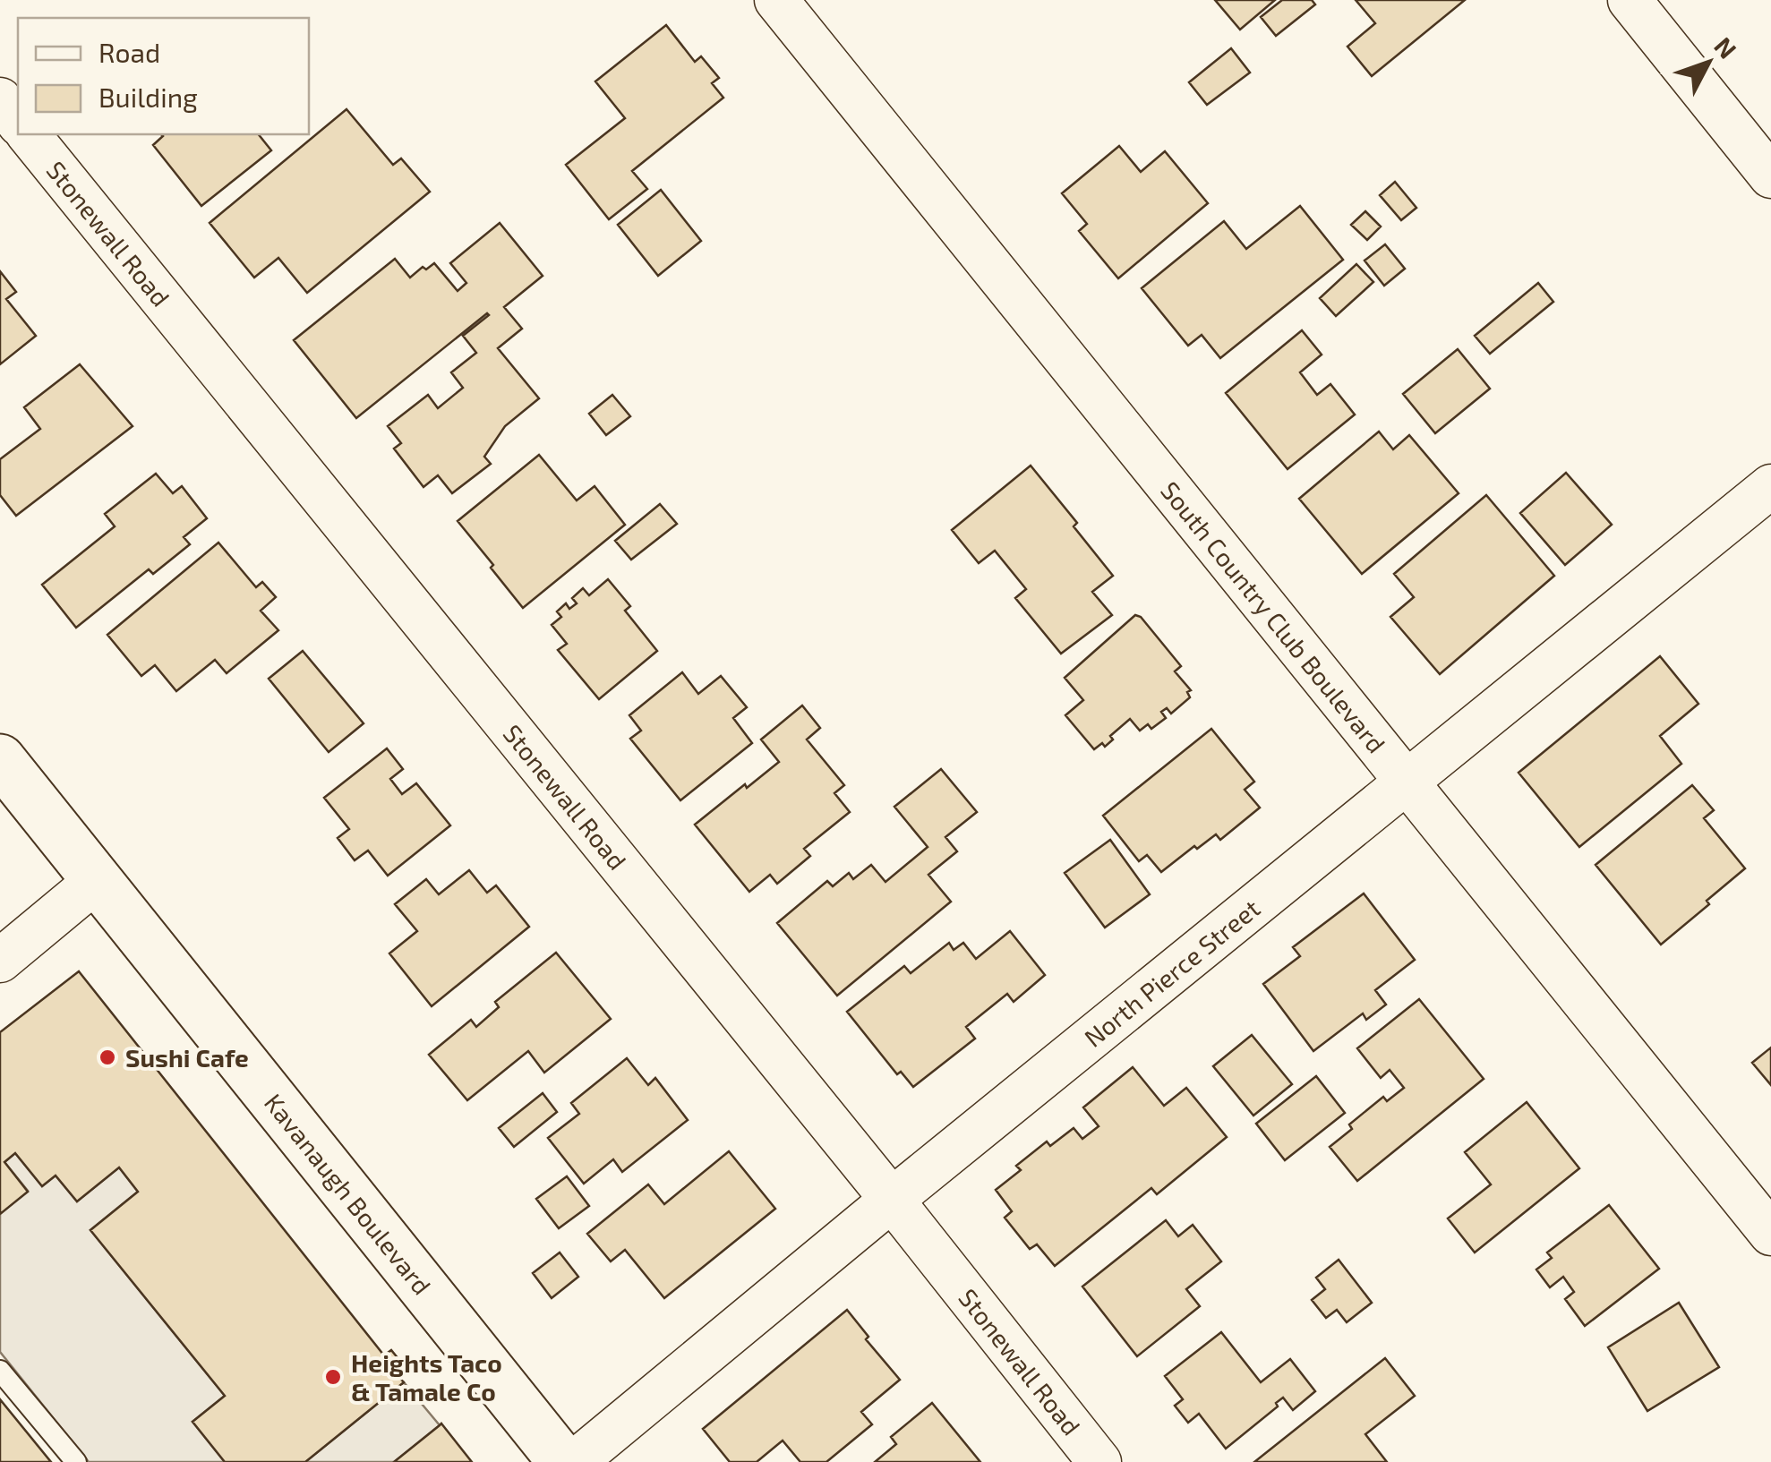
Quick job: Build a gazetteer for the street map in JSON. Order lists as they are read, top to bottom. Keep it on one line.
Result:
{"streets":{"street":["Stonewall Road","South Country Club Boulevard","North Pierce Street","Kavanaugh Boulevard"]},"crossings":[["Stonewall Road","North Pierce Street"],["South Country Club Boulevard","North Pierce Street"]],"places":["Sushi Cafe","Heights Taco & Tamale Co"],"legend":["Road","Building"],"north":"top right"}
